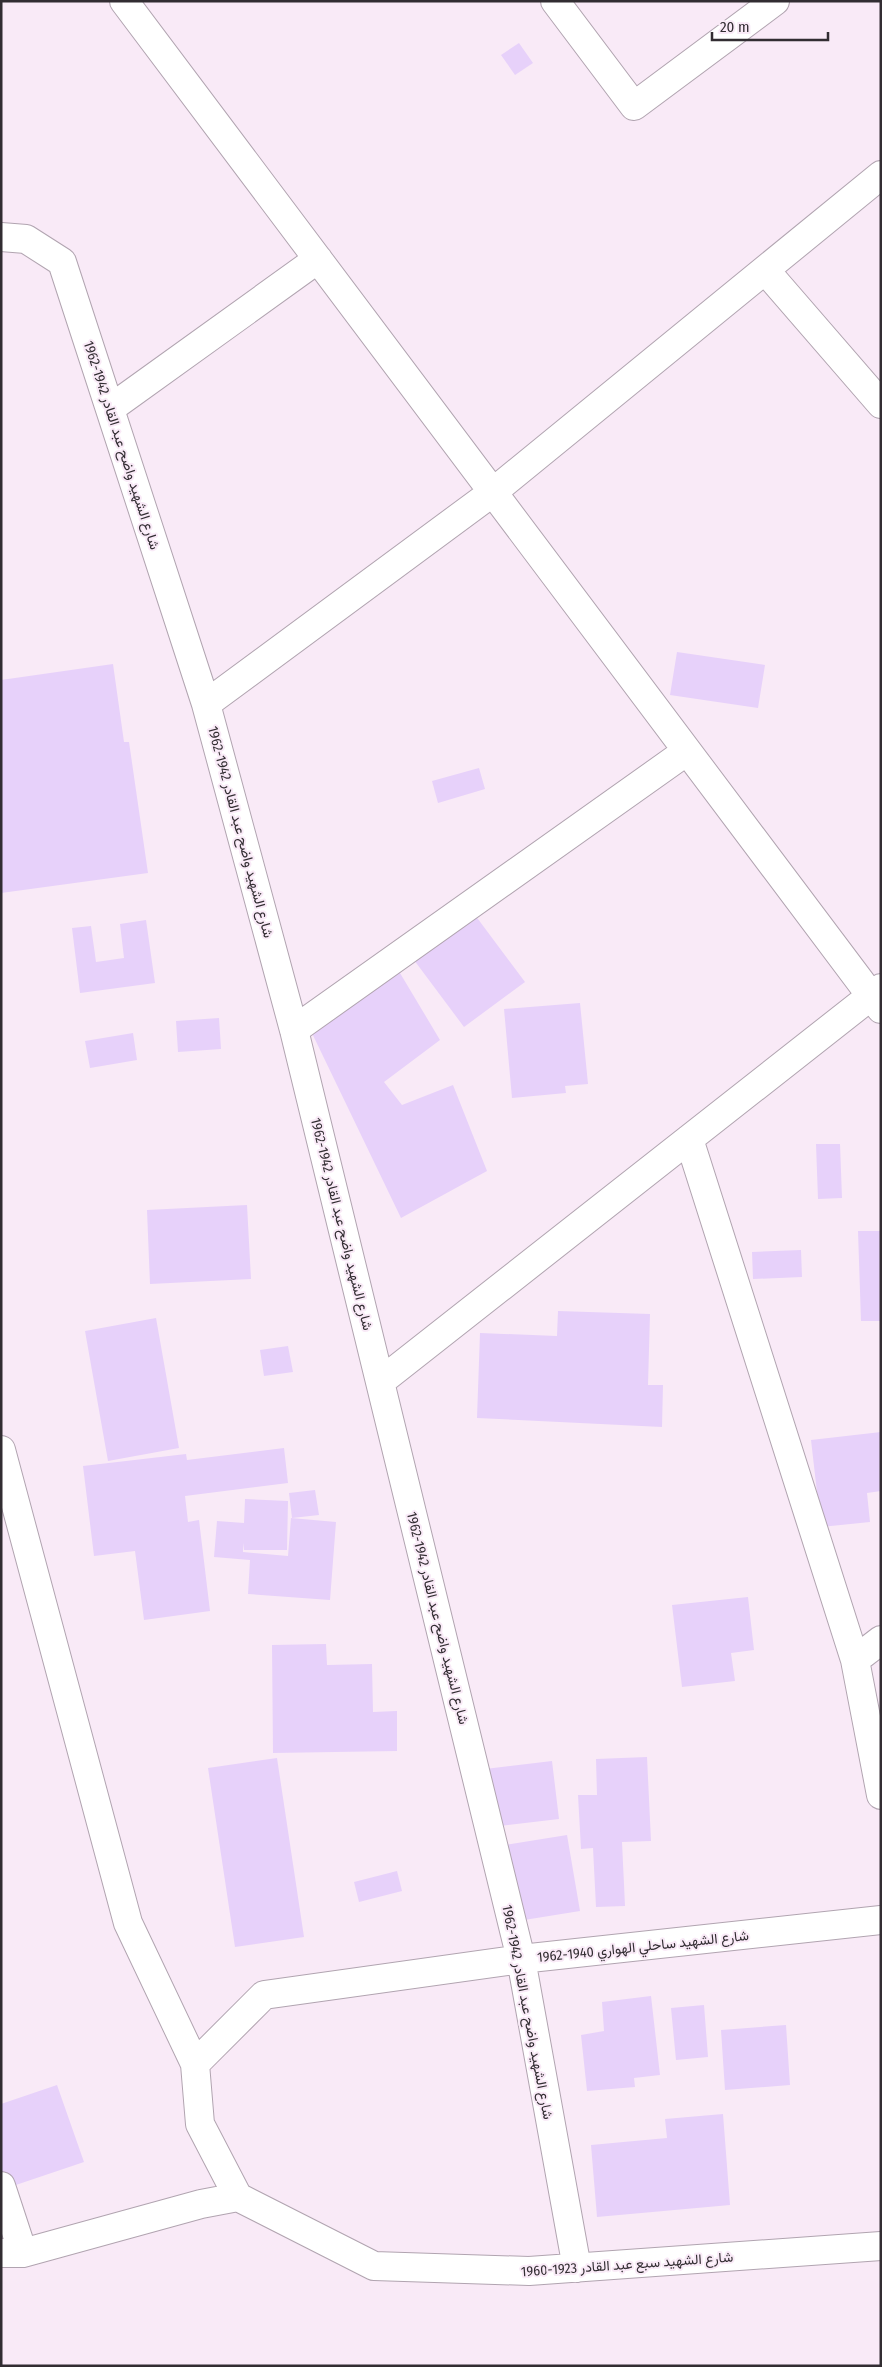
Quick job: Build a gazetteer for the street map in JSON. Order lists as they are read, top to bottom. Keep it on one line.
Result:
{"streets":{"street":["شارع الشهيد واضح عبد القادر 1942-1962","شارع الشهيد ساحلي الهواري 1940-1962","شارع الشهيد سبع عبد القادر 1923-1960"]},"crossings":[["شارع الشهيد واضح عبد القادر 1942-1962","شارع الشهيد ساحلي الهواري 1940-1962"],["شارع الشهيد واضح عبد القادر 1942-1962","شارع الشهيد سبع عبد القادر 1923-1960"]],"scale_bar":"20 m"}
